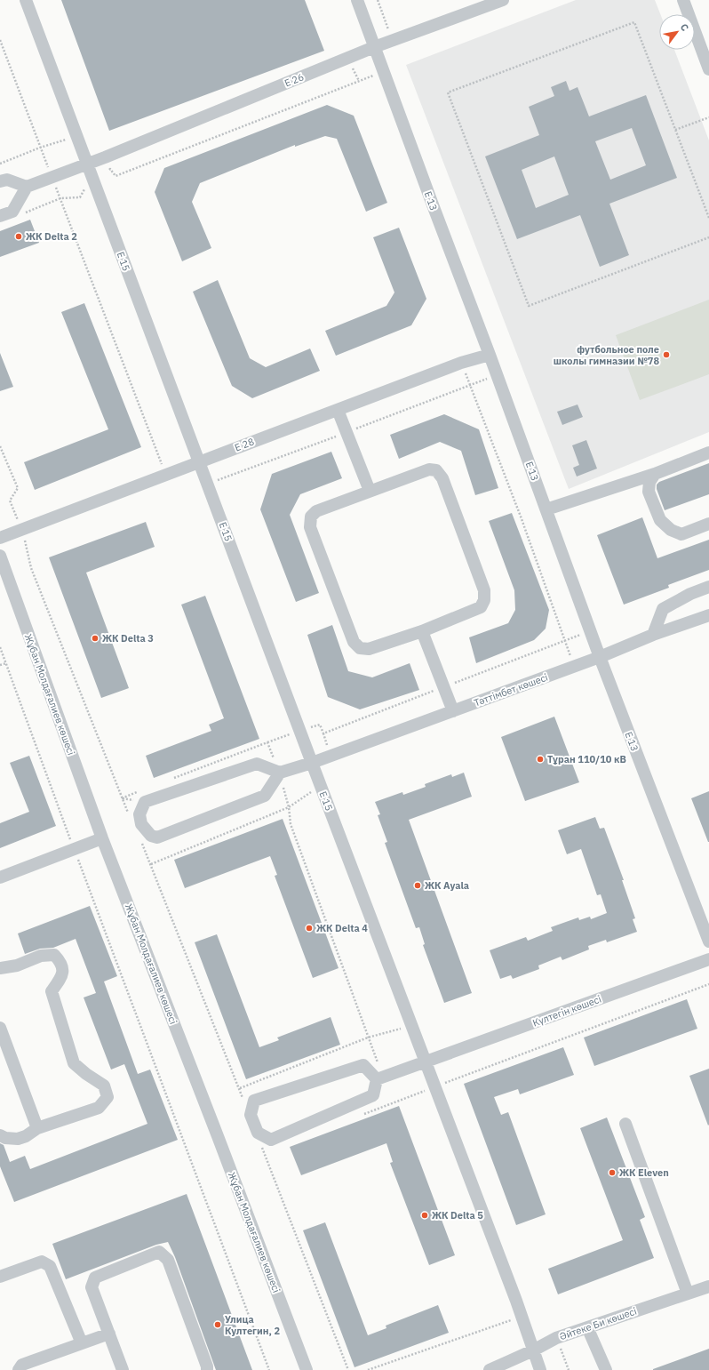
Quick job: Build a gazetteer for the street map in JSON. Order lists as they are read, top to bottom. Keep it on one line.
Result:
{"streets":{"street":["E 26","E 13","E 15","E 28","Тәттімбет көшесі","Жұбан Молдағалиев көшесі","Күлтегін көшесі","Әйтеке Би көшесі"]},"crossings":[["E 26","E 13"],["E 26","E 15"],["E 13","E 28"],["E 13","Тәттімбет көшесі"],["E 15","E 28"],["E 15","Тәттімбет көшесі"],["E 15","Күлтегін көшесі"],["E 15","Әйтеке Би көшесі"]],"places":["ЖК Delta 2","футбольное поле школы гимназии №78","ЖК Delta 3","Тұран 110/10 кВ","ЖК Ayala","ЖК Delta 4","ЖК Eleven","ЖК Delta 5","Улица Култегин, 2"],"north":"top right"}
